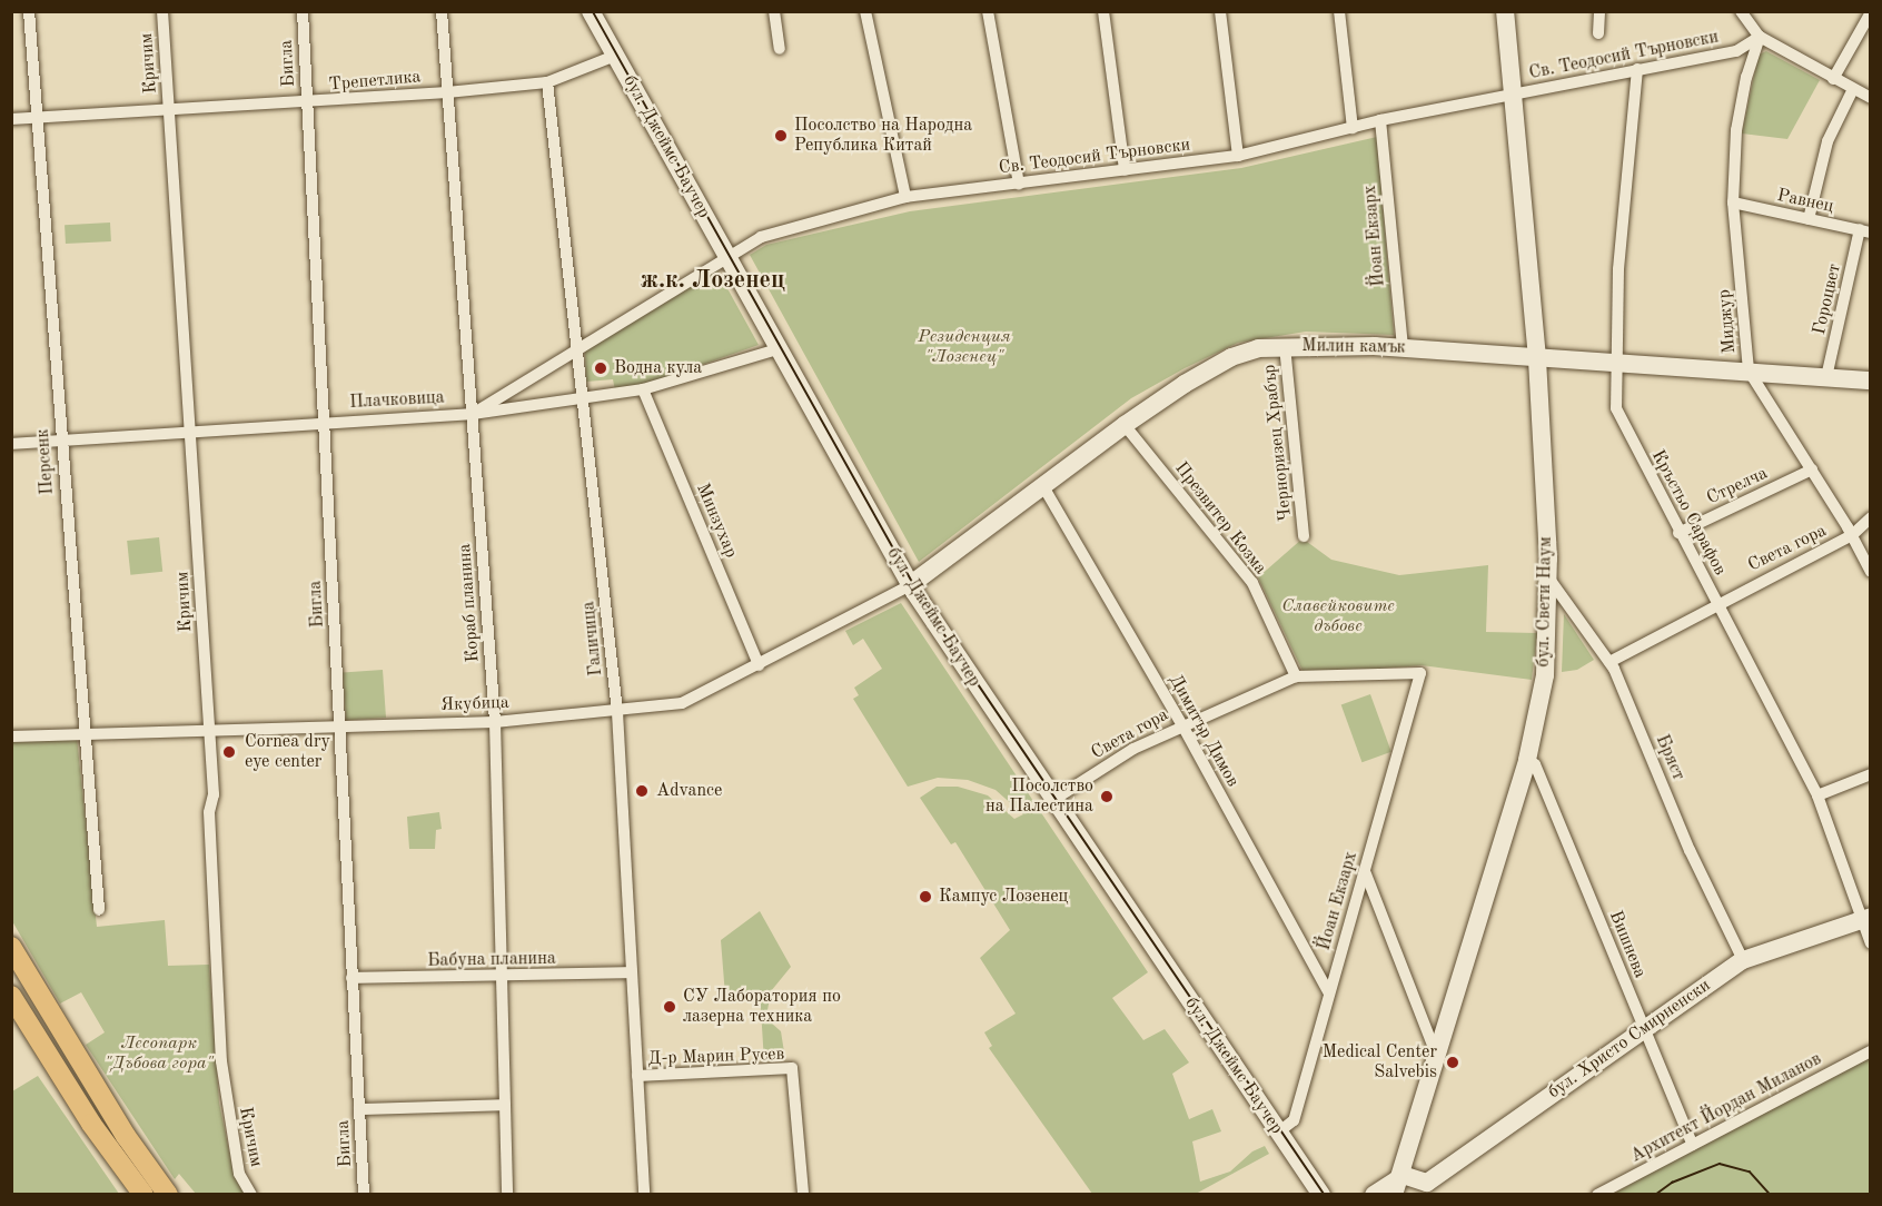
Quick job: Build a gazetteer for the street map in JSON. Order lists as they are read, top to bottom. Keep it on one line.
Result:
{"streets":{"street":["Св. Теодосий Търновски","Кричим","Бигла","Трепетлика","бул. Джеймс Баучер","Равнец","Йоан Екзарх","Гороцвет","Миджур","Милин камък","Плачковица","Черноризец Храбър","Персенк","Стрелча","Кръстьо Сарафов","Презвитер Козма","Минзухар","Света гора","бул. Свети Наум","Кораб планина","Галичица","Якубица","Димитър Димов","Бряст","Вишнева","Бабуна планина","бул. Христо Смирненски","Д-р Марин Русев","Архитект Йордан Миланов"]},"crossings":[["Св. Теодосий Търновски","бул. Джеймс Баучер"],["Св. Теодосий Търновски","Йоан Екзарх"],["Св. Теодосий Търновски","Миджур"],["Св. Теодосий Търновски","Плачковица"],["Св. Теодосий Търновски","Кръстьо Сарафов"],["Св. Теодосий Търновски","бул. Свети Наум"],["Св. Теодосий Търновски","Кораб планина"],["Св. Теодосий Търновски","Галичица"],["Кричим","Трепетлика"],["Кричим","Плачковица"],["Кричим","Якубица"],["Бигла","Трепетлика"],["Бигла","Плачковица"],["Бигла","Якубица"],["Бигла","Бабуна планина"],["Трепетлика","бул. Джеймс Баучер"],["Трепетлика","Персенк"],["Трепетлика","Кораб планина"],["Трепетлика","Галичица"],["бул. Джеймс Баучер","Йоан Екзарх"],["бул. Джеймс Баучер","Милин камък"],["бул. Джеймс Баучер","Плачковица"],["бул. Джеймс Баучер","Света гора"],["бул. Джеймс Баучер","Якубица"],["Равнец","Гороцвет"],["Равнец","Миджур"],["Йоан Екзарх","Милин камък"],["Йоан Екзарх","Света гора"],["Йоан Екзарх","Димитър Димов"],["Гороцвет","Милин камък"],["Миджур","Милин камък"],["Миджур","Стрелча"],["Миджур","Света гора"],["Милин камък","Черноризец Храбър"],["Милин камък","Кръстьо Сарафов"],["Милин камък","Презвитер Козма"],["Милин камък","бул. Свети Наум"],["Милин камък","Якубица"],["Милин камък","Димитър Димов"],["Плачковица","Персенк"],["Плачковица","Минзухар"],["Плачковица","Кораб планина"],["Плачковица","Галичица"],["Персенк","Якубица"],["Стрелча","Кръстьо Сарафов"],["Кръстьо Сарафов","Света гора"],["Кръстьо Сарафов","бул. Христо Смирненски"],["Презвитер Козма","Света гора"],["Минзухар","Якубица"],["Света гора","Димитър Димов"],["Света гора","Бряст"],["бул. Свети Наум","Бряст"],["бул. Свети Наум","Вишнева"],["бул. Свети Наум","бул. Христо Смирненски"],["Кораб планина","Якубица"],["Кораб планина","Бабуна планина"],["Галичица","Якубица"],["Галичица","Бабуна планина"],["Галичица","Д-р Марин Русев"],["Бряст","бул. Христо Смирненски"],["Вишнева","бул. Христо Смирненски"],["Вишнева","Архитект Йордан Миланов"]],"districts":["ж.к. Лозенец"],"parks":["Резиденция \"Лозенец\"","Славейковите дъбове","Лесопарк \"Дъбова гора\""],"places":["Посолство на Народна Република Китай","Водна кула","Cornea dry eye center","Advance","Посолство на Палестина","Кампус Лозенец","СУ Лаборатория по лазерна техника","Medical Center Salvebis"]}
